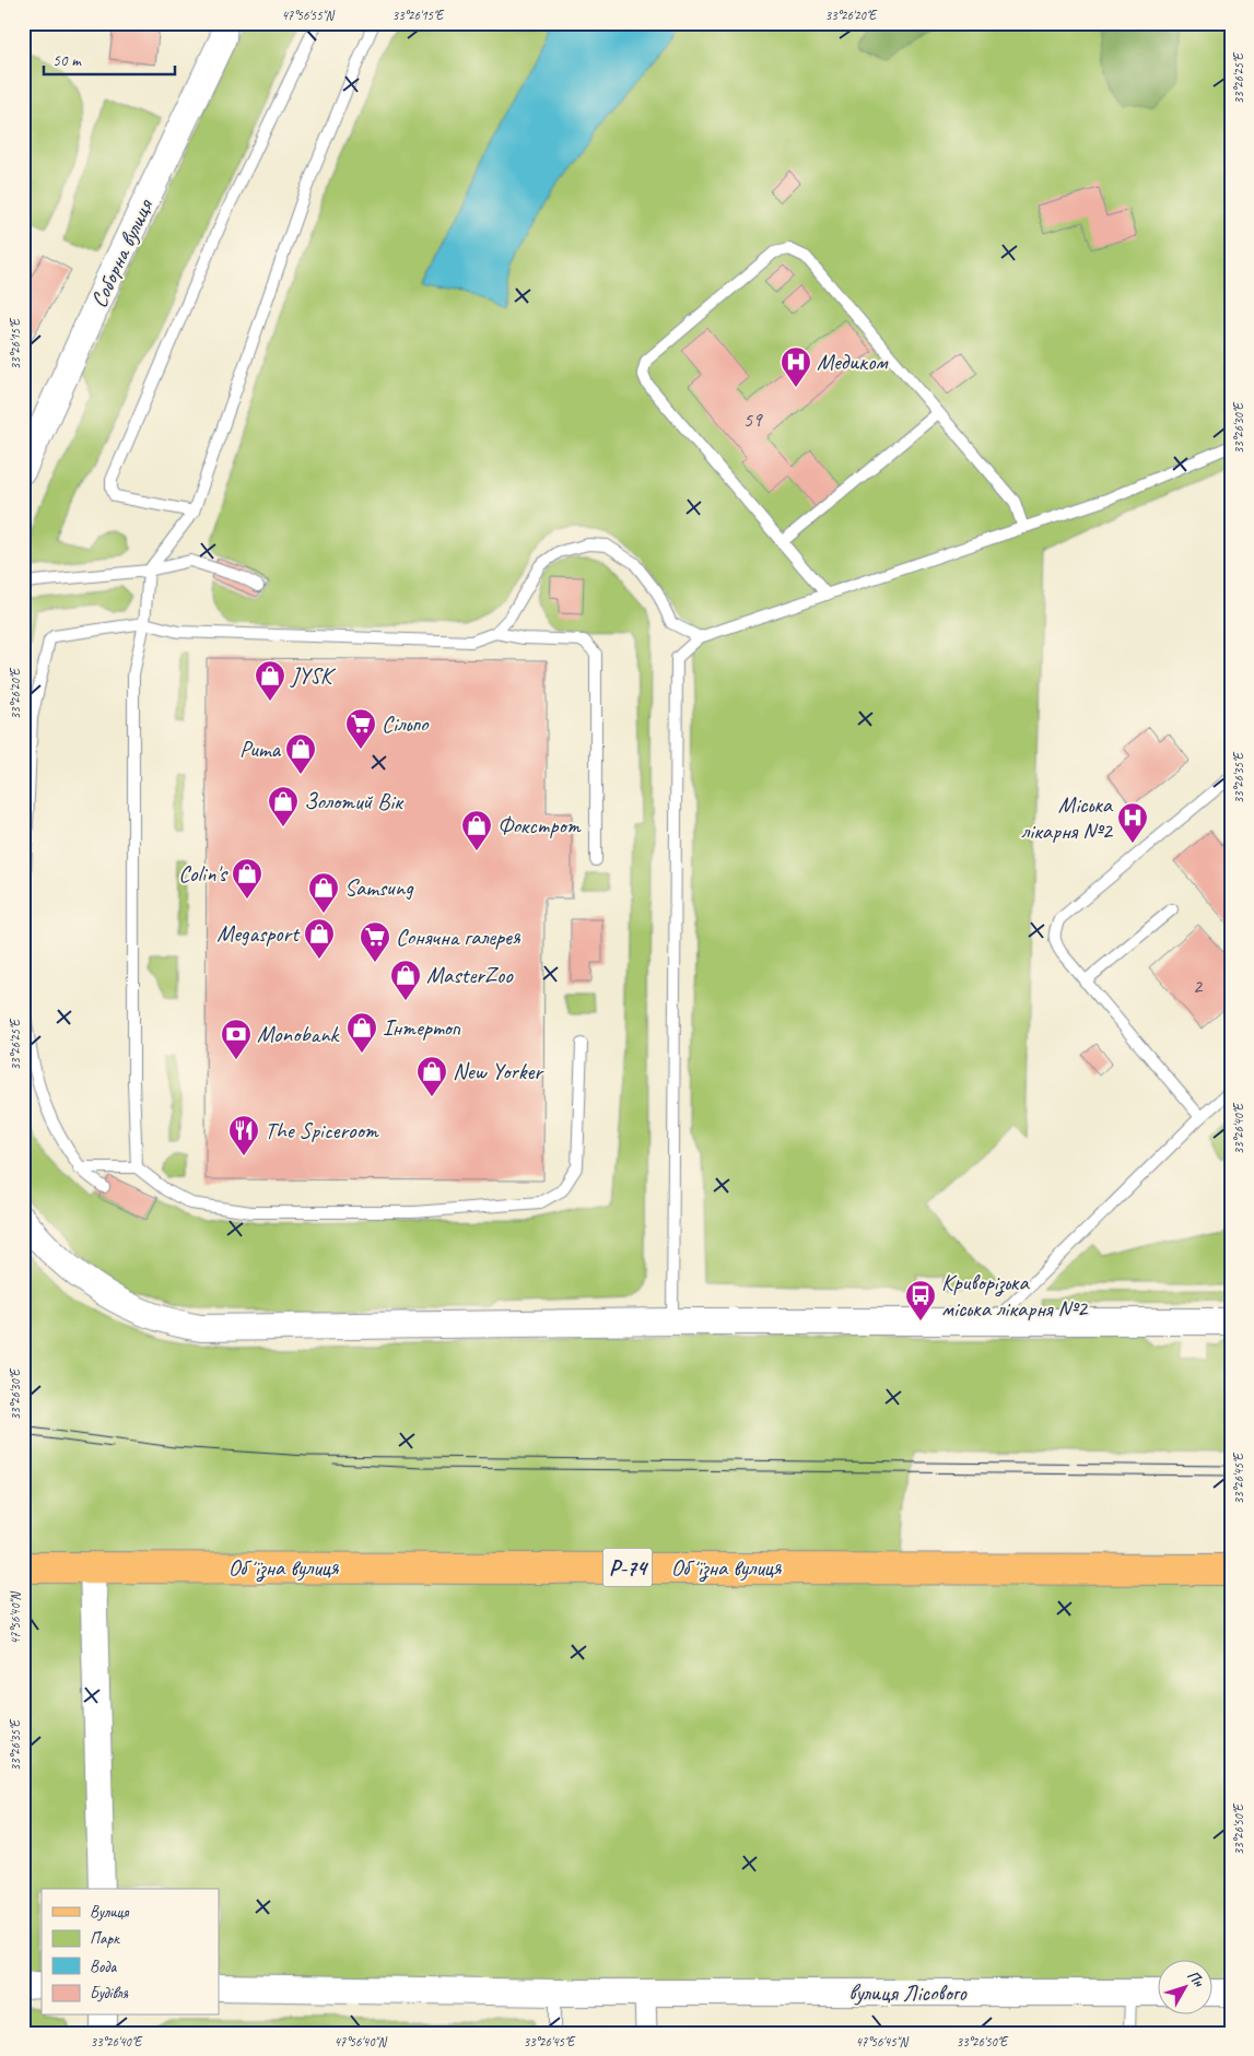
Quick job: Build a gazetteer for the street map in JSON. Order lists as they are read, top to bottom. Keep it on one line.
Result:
{"streets":{"main road":["Обʼїзна вулиця","Р-74"],"street":["Соборна вулиця","вулиця Лісового"]},"places":{"hospital":["Медиком","Міська лікарня №2"],"shop":["JYSK","Puma","Золотий Вік","Фокстрот","Colin's","Samsung","Megasport","MasterZoo","Інтертоп","New Yorker"],"supermarket":["Сільпо","Сонячна галерея"],"bank":["Monobank"],"restaurant":["The Spiceroom"],"bus stop":["Криворізька міська лікарня №2"]},"house_numbers":["59","2"],"legend":["Вулиця","Парк","Вода","Будівля"],"scale_bar":"50 m","north":"top right","coordinates":["47°56'55\"N","33°26'15\"E","33°26'20\"E","33°26'25\"E","33°26'30\"E","33°26'35\"E","33°26'40\"E","33°26'45\"E","47°56'40\"N","33°26'50\"E","47°56'45\"N"]}
